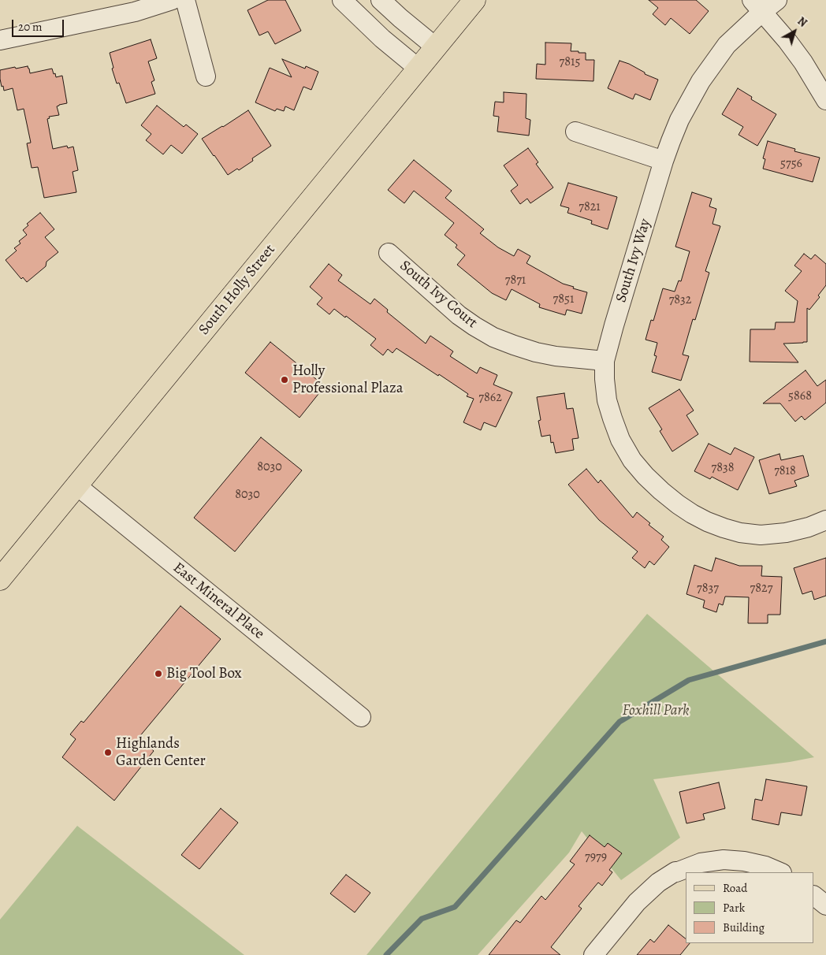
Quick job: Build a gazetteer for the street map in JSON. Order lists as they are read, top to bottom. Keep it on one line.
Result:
{"streets":{"main road":["South Holly Street"],"street":["South Ivy Way","South Ivy Court","East Mineral Place"]},"crossings":[["South Ivy Way","South Ivy Court"],["South Holly Street","East Mineral Place"]],"parks":["Foxhill Park"],"places":["Holly Professional Plaza","Big Tool Box","Highlands Garden Center"],"house_numbers":["7815","5756","7821","7871","7851","7832","5868","7862","8030","7838","7818","8030","7837","7827","7979"],"legend":["Road","Park","Building"],"scale_bar":"20 m","north":"top right"}
